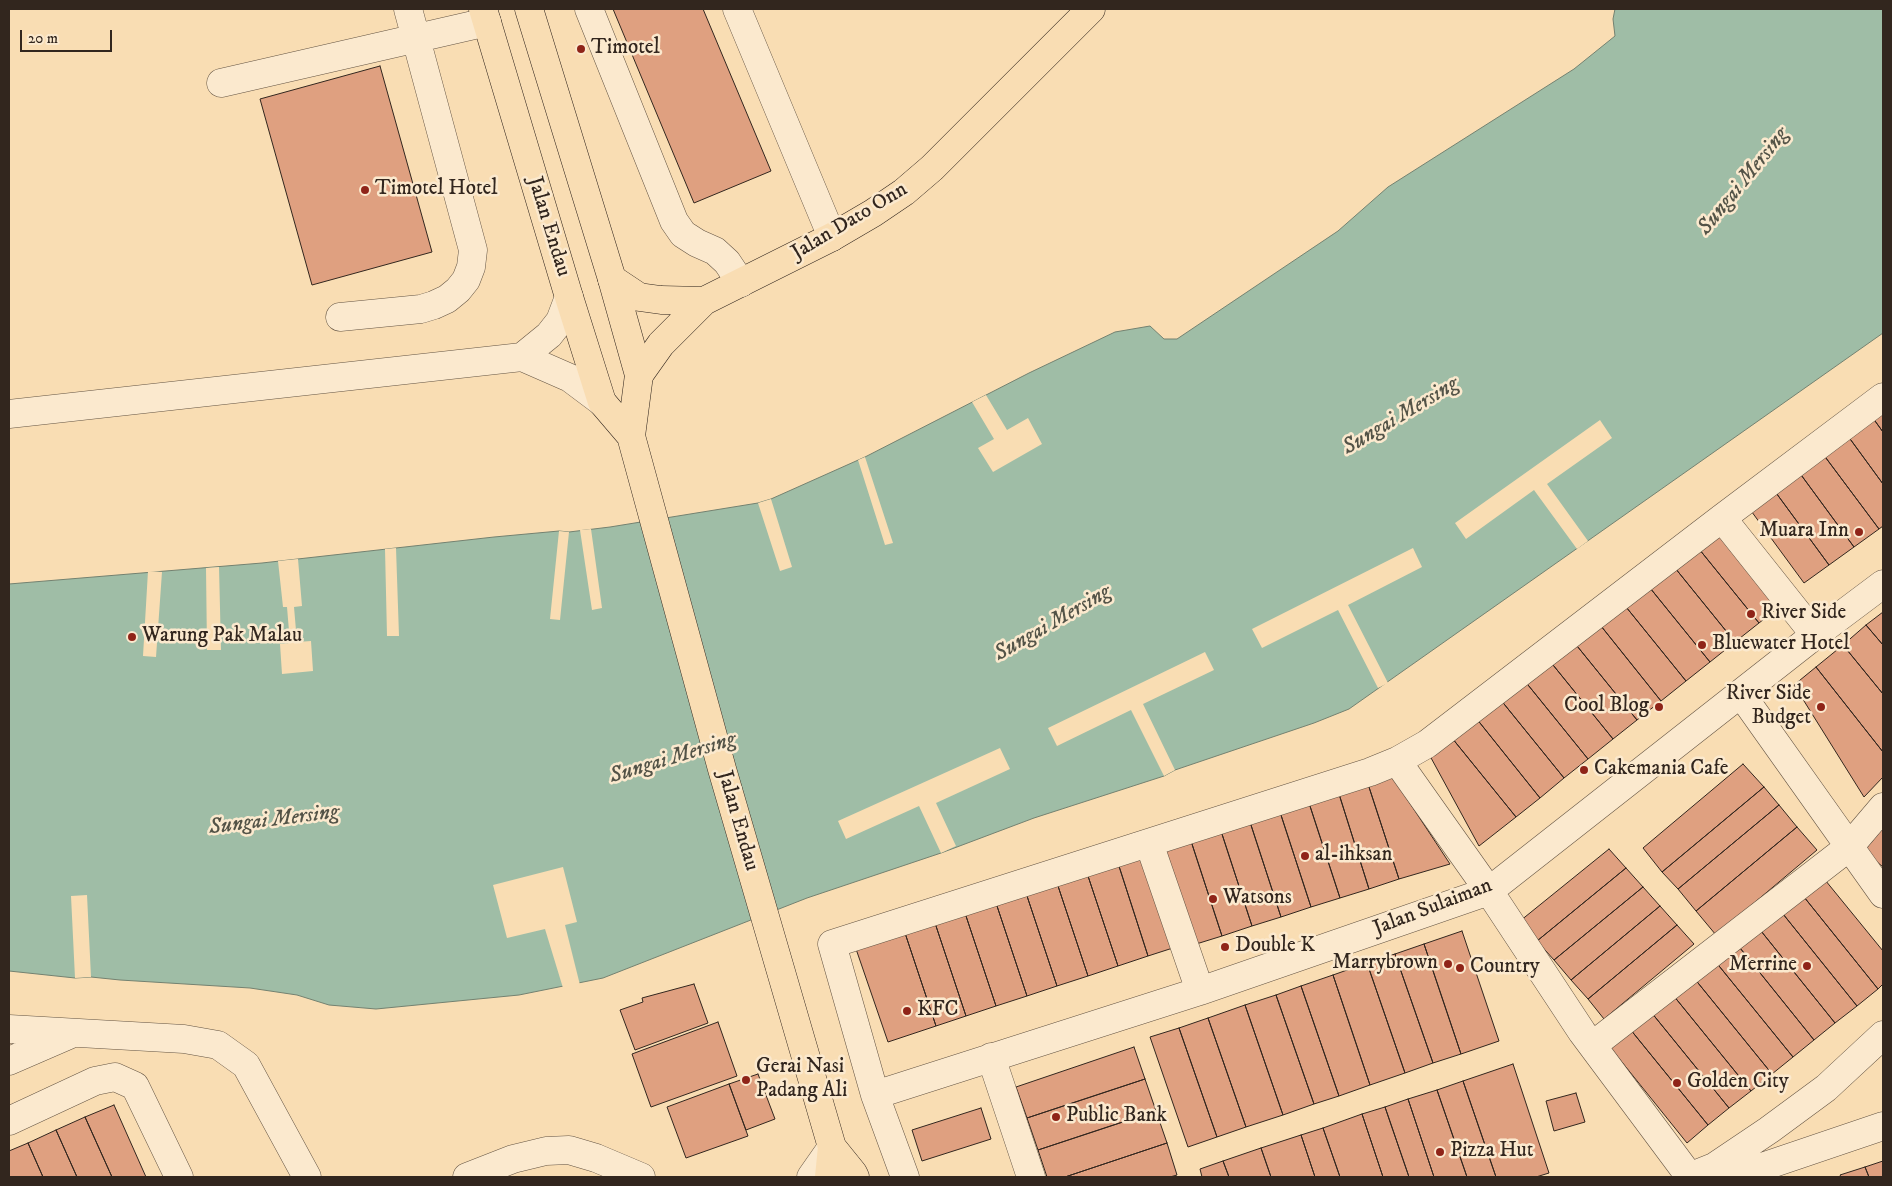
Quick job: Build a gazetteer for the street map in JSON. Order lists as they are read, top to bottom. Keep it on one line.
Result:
{"streets":{"main road":["Jalan Dato Onn","Jalan Endau"],"street":["Jalan Sulaiman"]},"crossings":[["Jalan Dato Onn","Jalan Endau"]],"water":["Sungai Mersing"],"places":["Timotel","Timotel Hotel","Muara Inn","River Side","Warung Pak Malau","Bluewater Hotel","Cool Blog","River Side Budget","Cakemania Cafe","al-ihksan","Watsons","Double K","Marrybrown","Merrine","Country","KFC","Gerai Nasi Padang Ali","Golden City","Public Bank","Pizza Hut"],"scale_bar":"20 m"}
